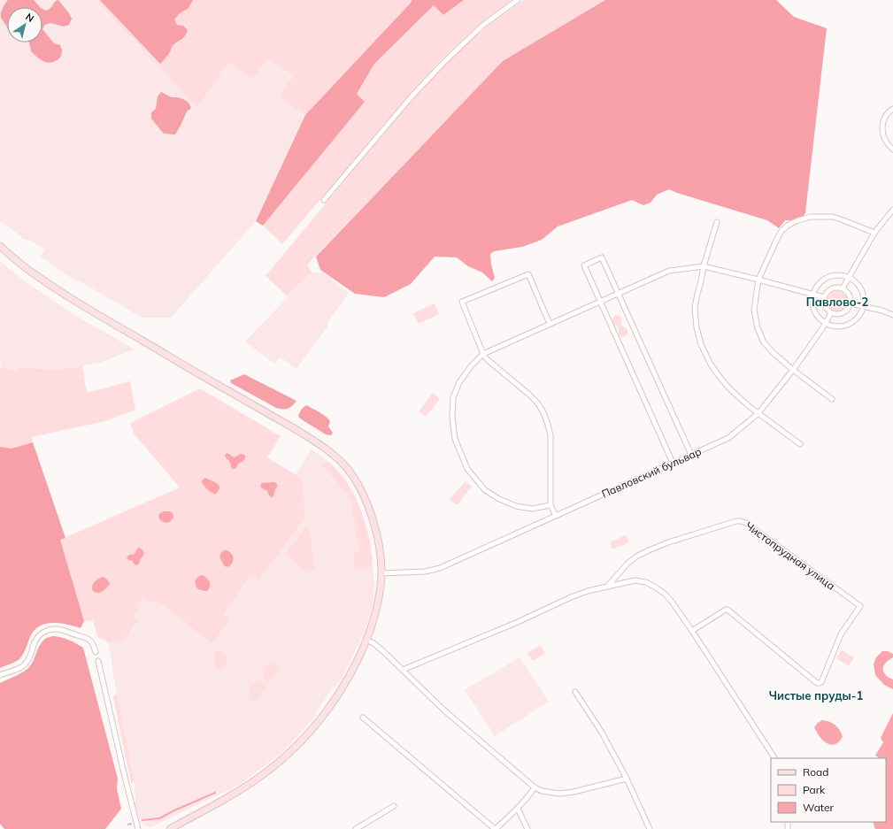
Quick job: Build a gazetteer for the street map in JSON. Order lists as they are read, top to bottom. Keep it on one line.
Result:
{"streets":{"street":["Павловский бульвар","Чистопрудная улица"]},"districts":["Павлово-2","Чистые пруды-1"],"legend":["Road","Park","Water"],"north":"top right"}
